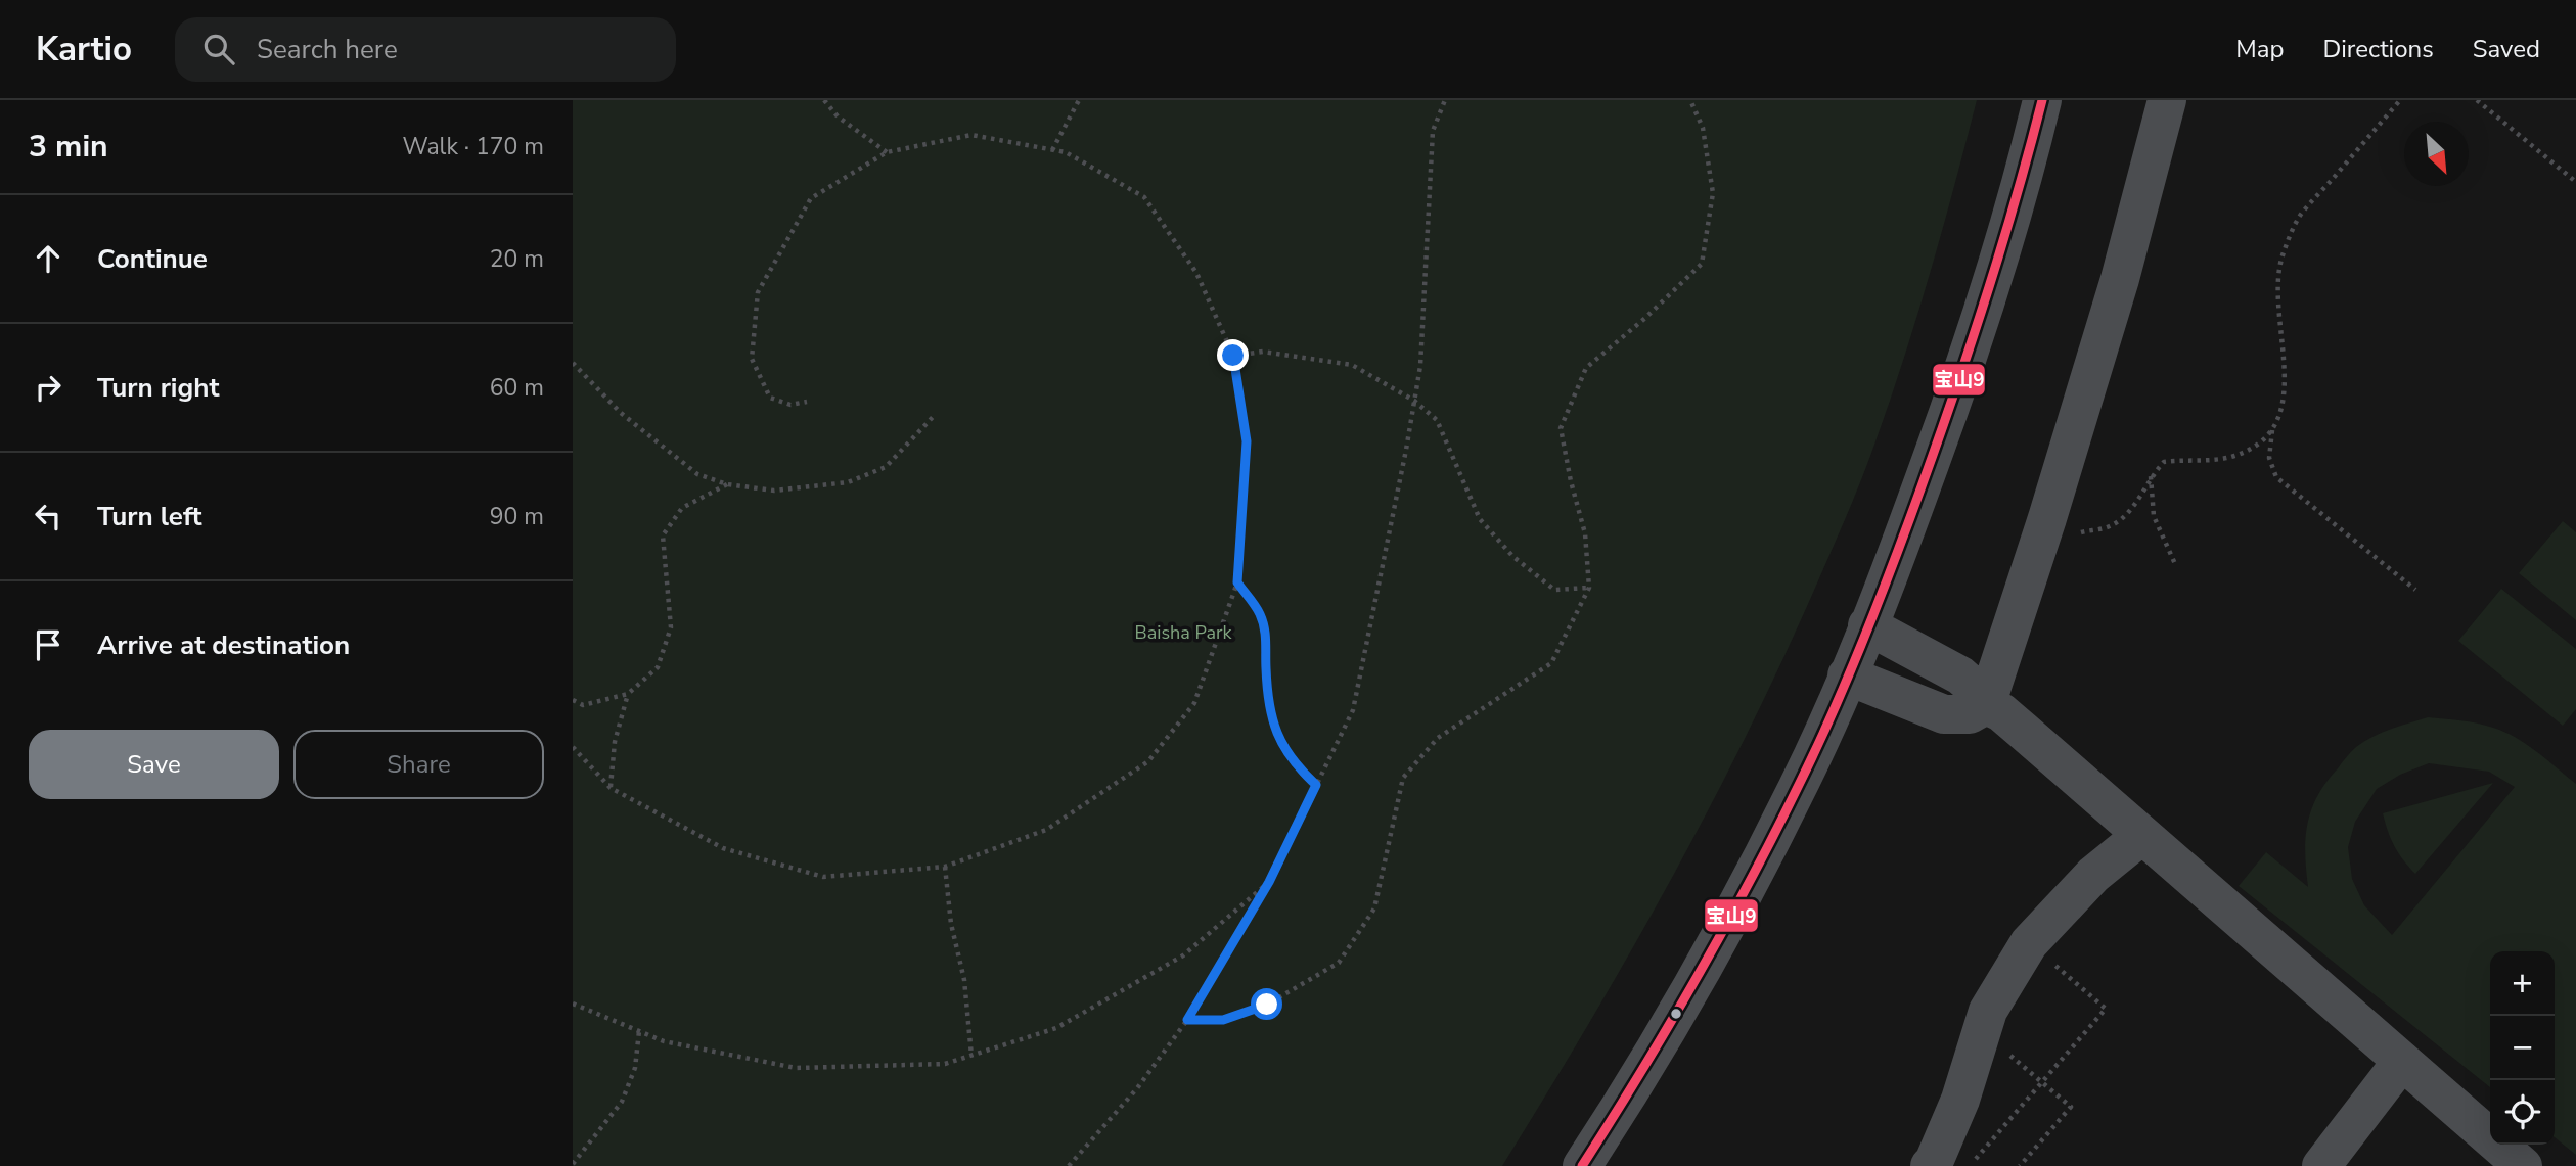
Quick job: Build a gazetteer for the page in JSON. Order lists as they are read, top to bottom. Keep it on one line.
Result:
{"parks":["Baisha Park"],"lines":["transit line 宝山9"],"north":"bottom right","page":{"header":"Kartio","search":"Search here","nav":["Map","Directions","Saved"],"heading":["3 min","Walk · 170 m"],"list":[["Continue","20 m"],["Turn right","60 m"],["Turn left","90 m"],"Arrive at destination"],"buttons":["Save","Share"],"map_buttons":["+","−"]}}
